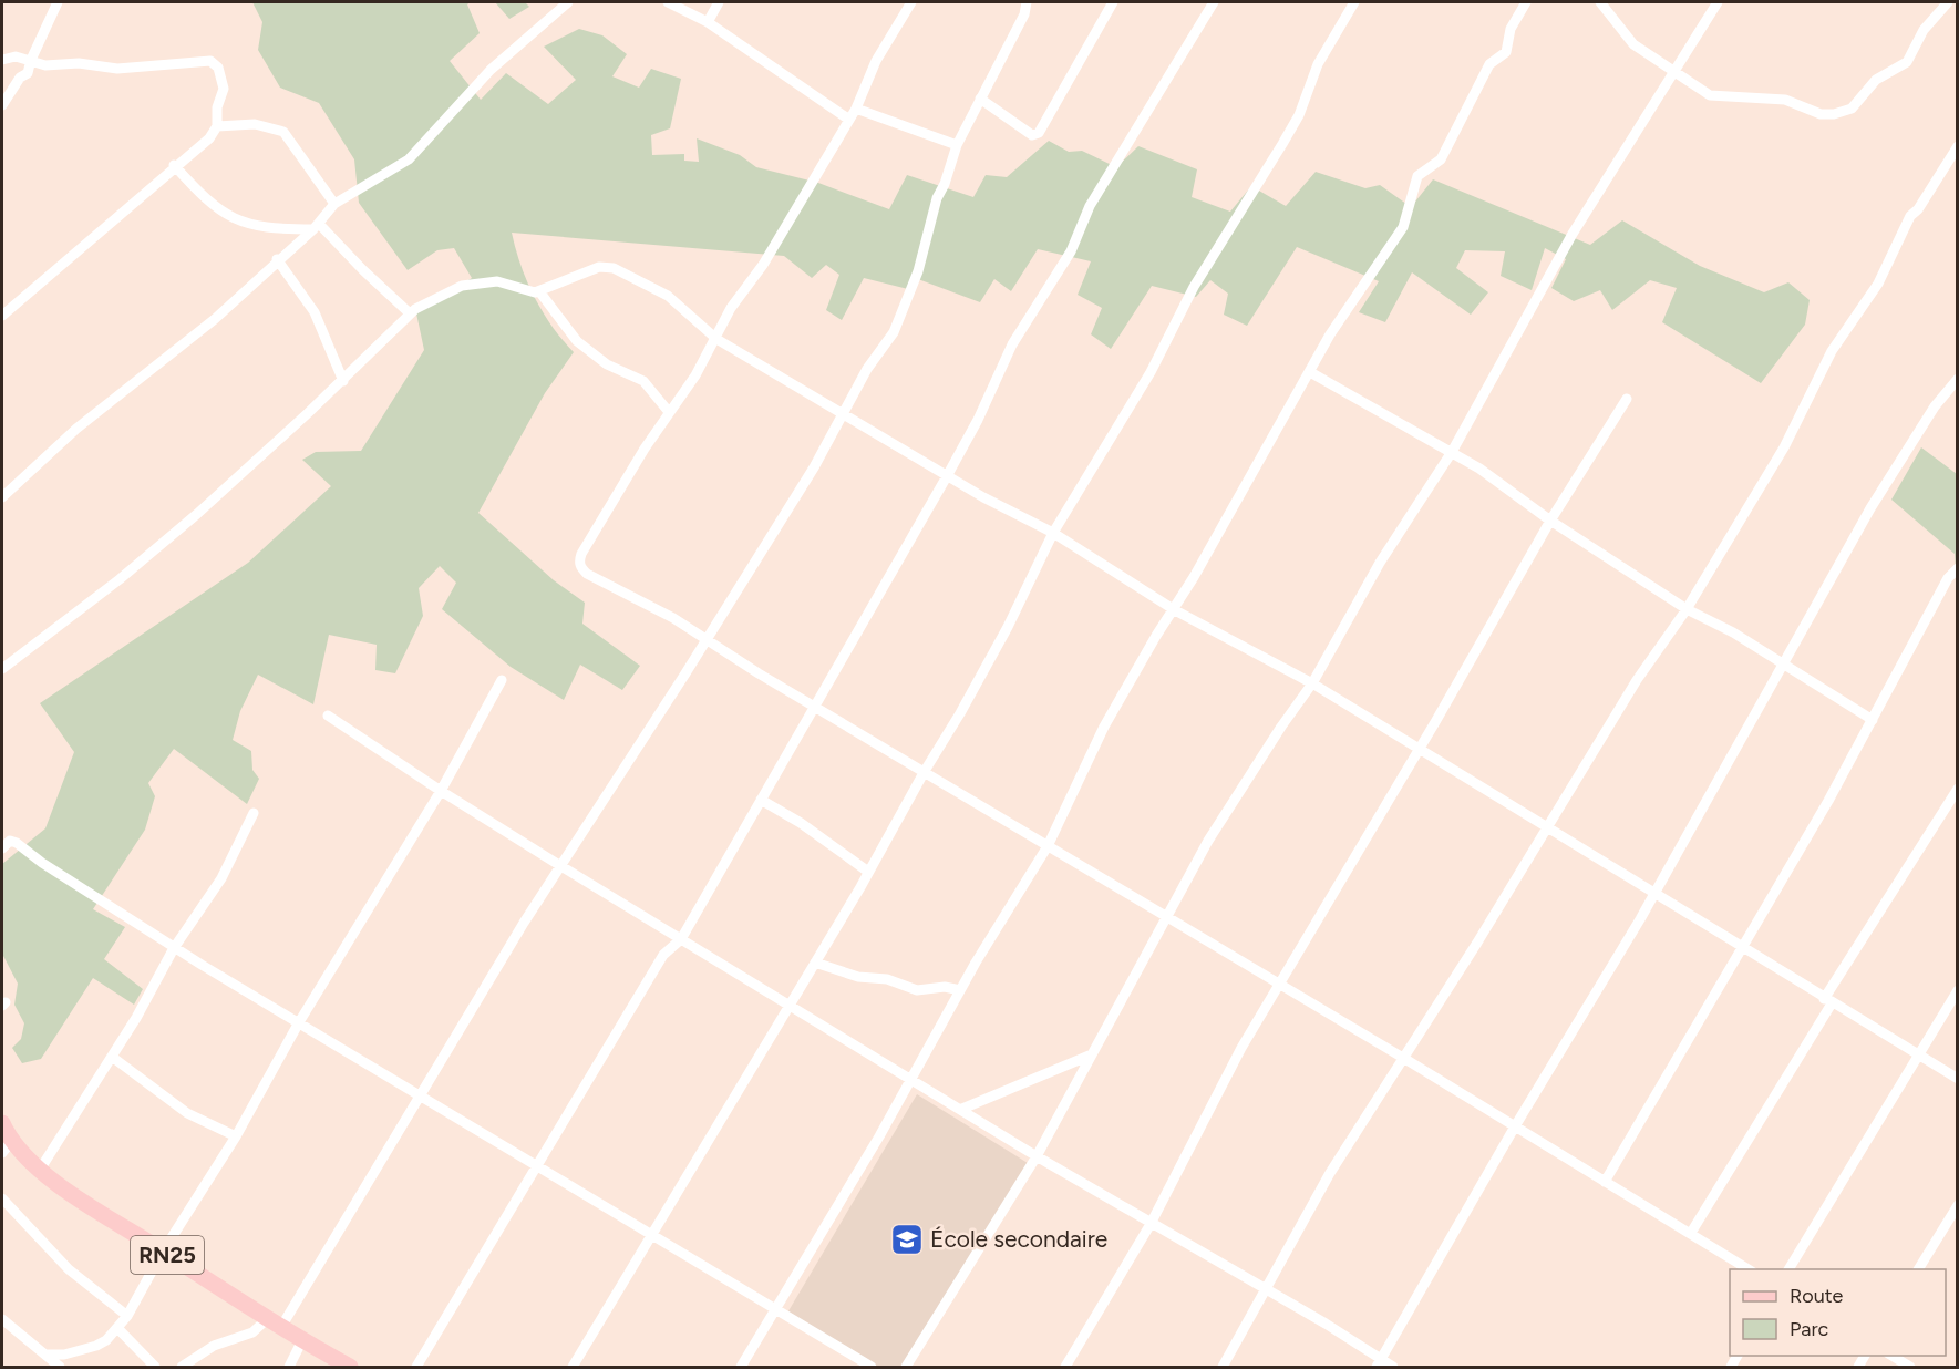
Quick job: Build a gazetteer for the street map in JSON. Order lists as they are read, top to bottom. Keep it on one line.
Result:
{"streets":{"main road":["RN25"]},"places":{"school or university":["École secondaire"]},"legend":["Route","Parc"]}
